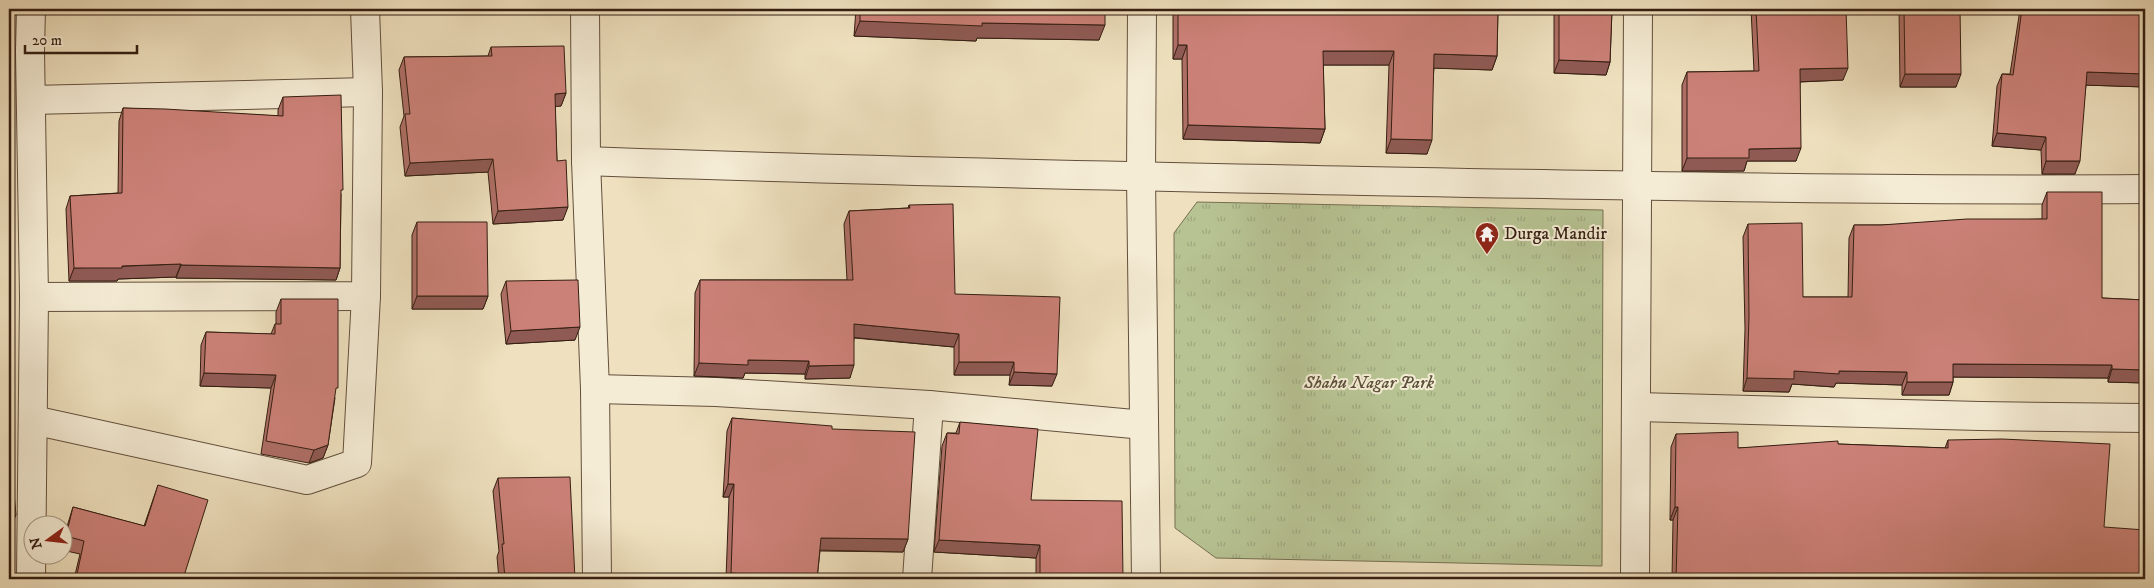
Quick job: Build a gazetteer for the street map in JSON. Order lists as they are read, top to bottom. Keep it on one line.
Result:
{"parks":["Shahu Nagar Park"],"places":{"temple":["Durga Mandir"]},"scale_bar":"20 m","north":"left"}
